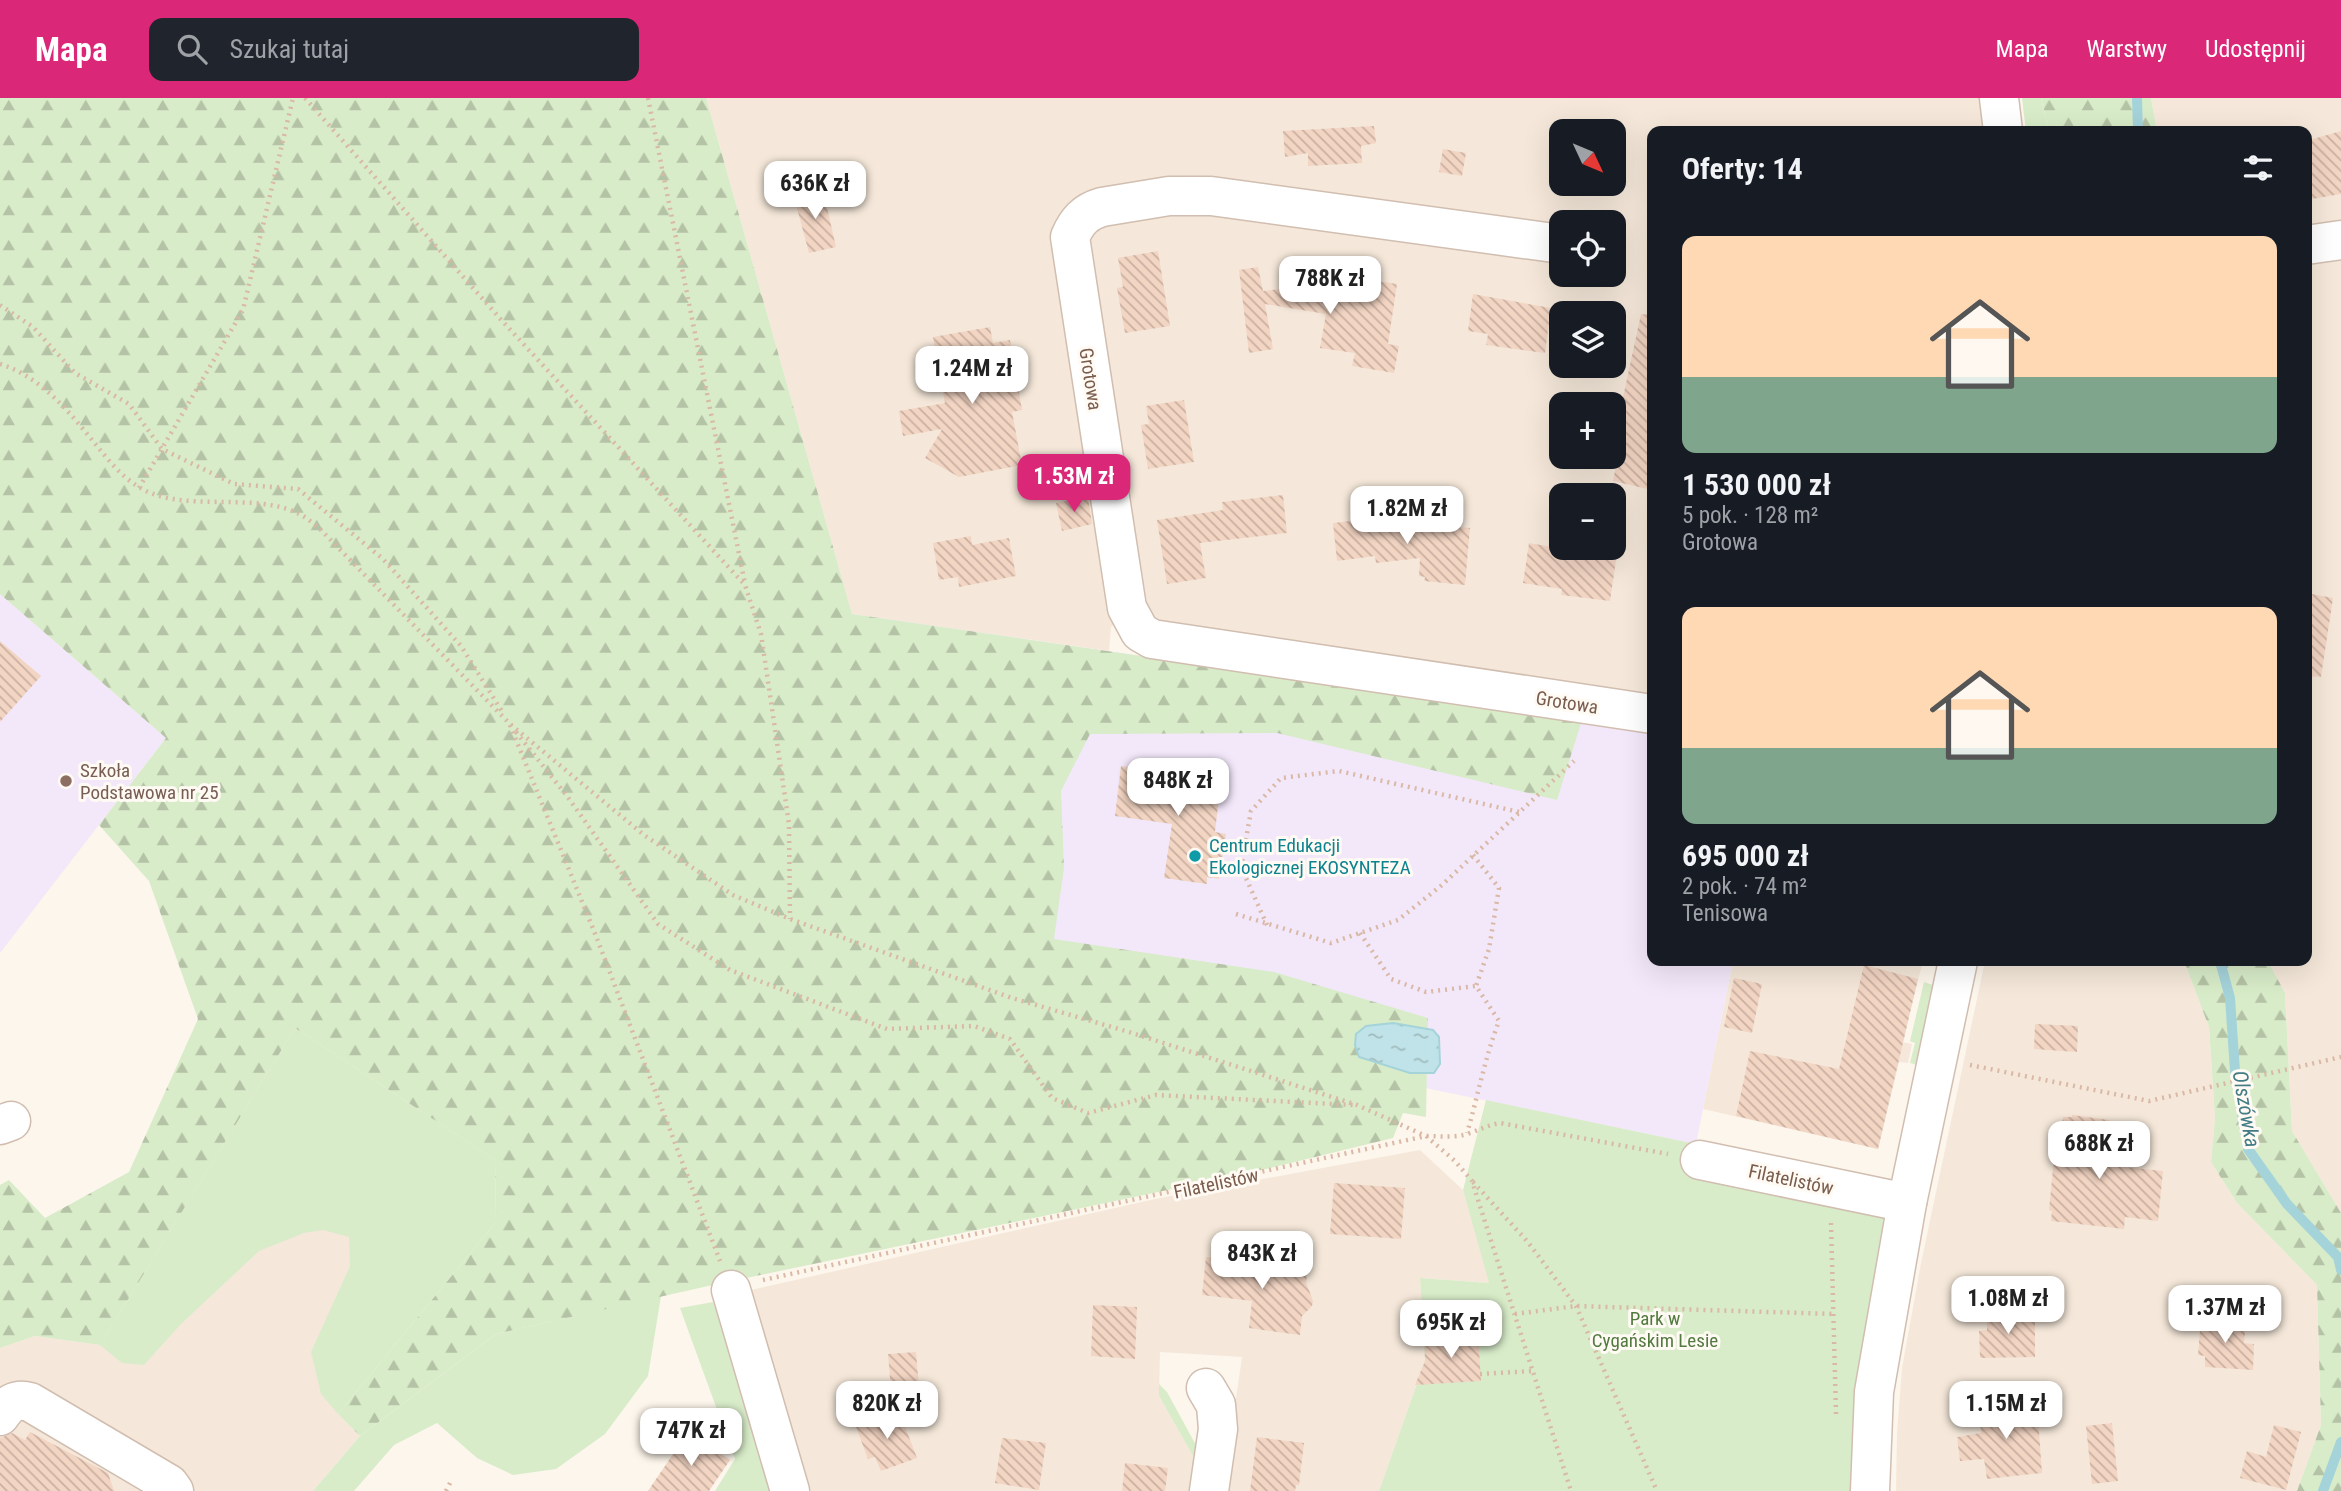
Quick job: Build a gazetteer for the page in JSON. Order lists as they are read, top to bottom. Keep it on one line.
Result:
{"streets":{"street":["Grotowa","Filatelistów"]},"water":["Olszówka"],"parks":["Park w Cygańskim Lesie"],"places":["Szkoła Podstawowa nr 25","Centrum Edukacji Ekologicznej EKOSYNTEZA"],"north":"bottom right","page":{"header":"Mapa","search":"Szukaj tutaj","nav":["Mapa","Warstwy","Udostępnij"],"map_buttons":["+","−"],"heading":"Oferty: 14","price":["636K zł","788K zł","1.24M zł","1.53M zł","1.82M zł","848K zł","688K zł","843K zł","1.08M zł","1.37M zł","695K zł","820K zł","1.15M zł","747K zł"],"list":[{"name":"1 530 000 zł","note":"5 pok. · 128 m² · Grotowa"},{"name":"695 000 zł","note":"2 pok. · 74 m² · Tenisowa"}]}}
